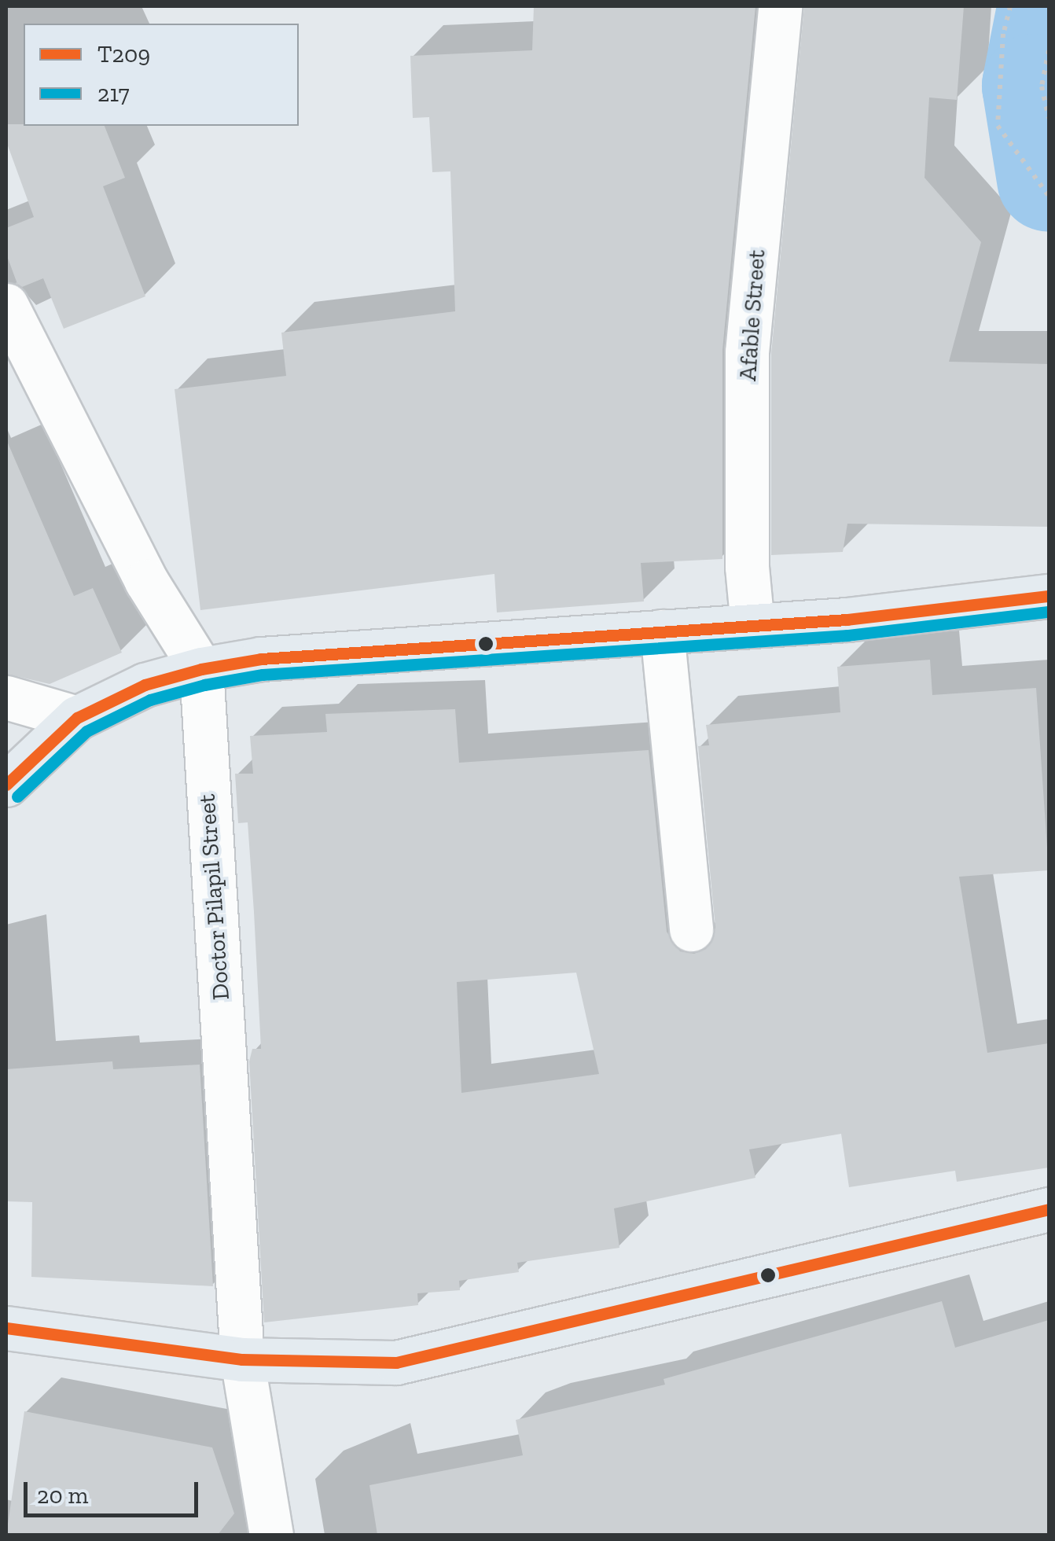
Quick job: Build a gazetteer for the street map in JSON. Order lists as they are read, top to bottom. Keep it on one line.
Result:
{"streets":{"street":["Afable Street","Doctor Pilapil Street"]},"lines":["transit line T209","transit line 217"],"legend":["T209","217"],"scale_bar":"20 m"}
